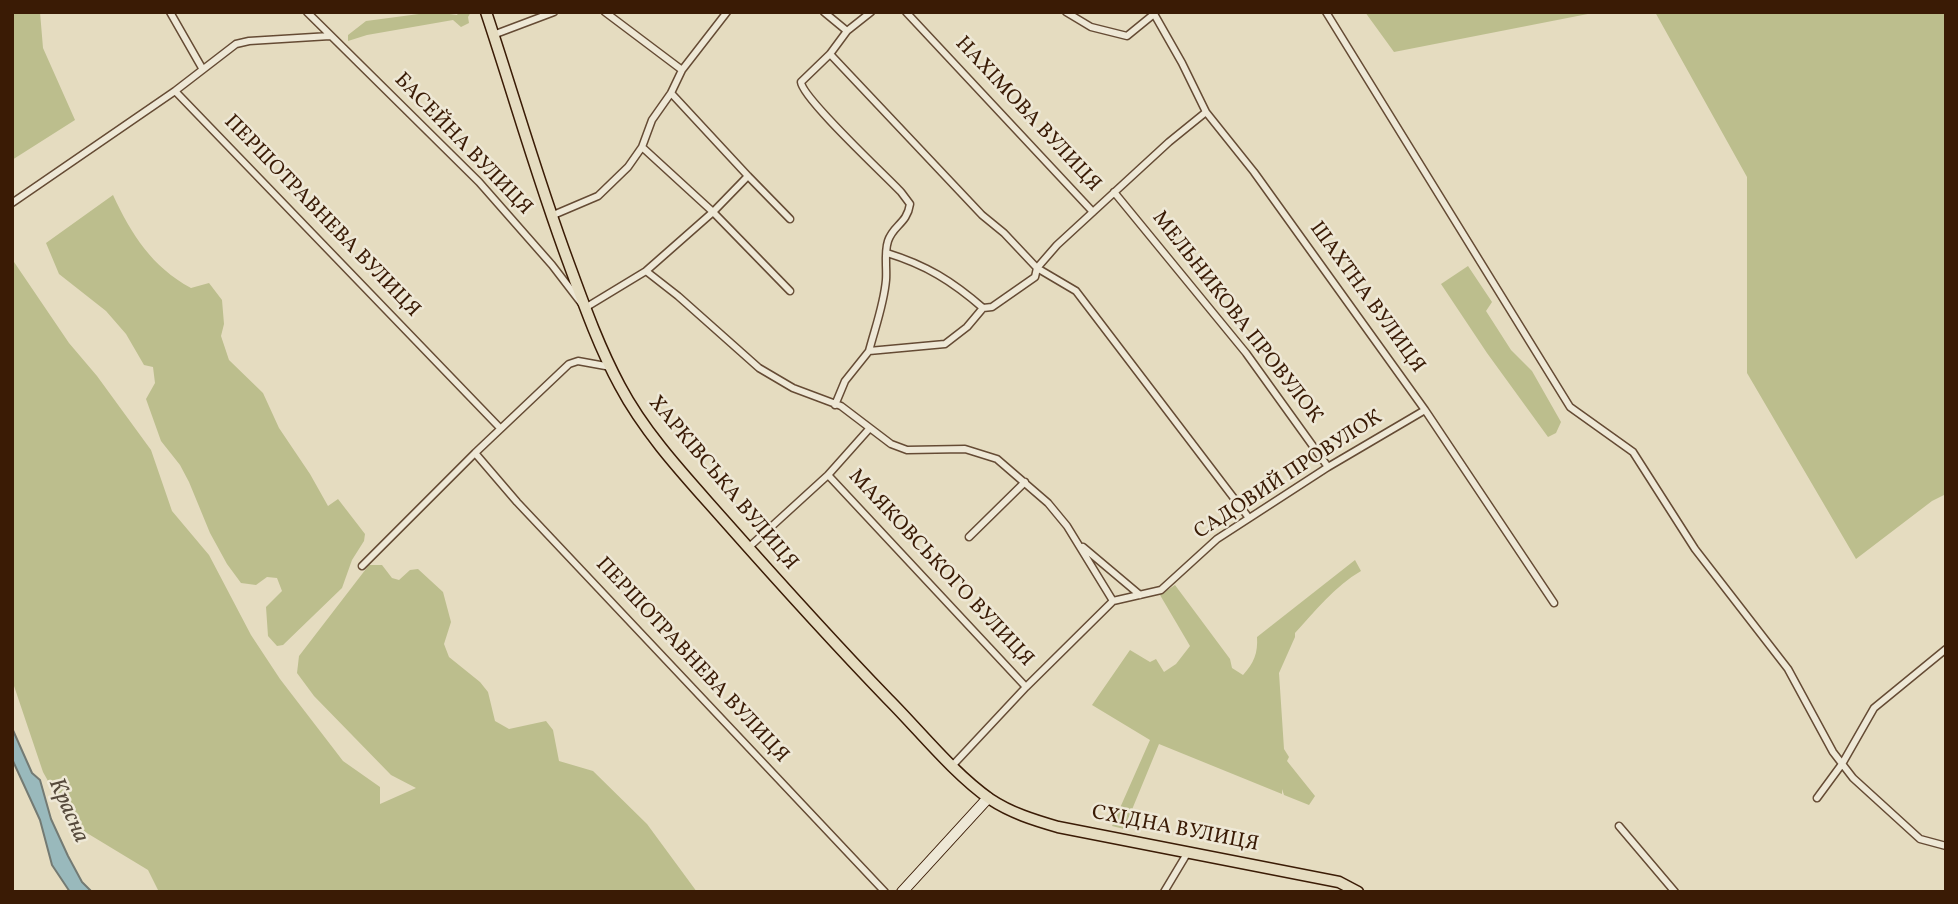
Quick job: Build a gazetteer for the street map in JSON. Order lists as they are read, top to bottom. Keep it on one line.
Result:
{"streets":{"main road":["ХАРКІВСЬКА ВУЛИЦЯ","СХІДНА ВУЛИЦЯ"],"street":["НАХІМОВА ВУЛИЦЯ","БАСЕЙНА ВУЛИЦЯ","ПЕРШОТРАВНЕВА ВУЛИЦЯ","ШАХТНА ВУЛИЦЯ","МЕЛЬНИКОВА ПРОВУЛОК","САДОВИЙ ПРОВУЛОК","МАЯКОВСЬКОГО ВУЛИЦЯ"]},"crossings":[["БАСЕЙНА ВУЛИЦЯ","ХАРКІВСЬКА ВУЛИЦЯ"],["ШАХТНА ВУЛИЦЯ","САДОВИЙ ПРОВУЛОК"],["МЕЛЬНИКОВА ПРОВУЛОК","САДОВИЙ ПРОВУЛОК"],["ХАРКІВСЬКА ВУЛИЦЯ","СХІДНА ВУЛИЦЯ"]],"water":["Красна"]}
